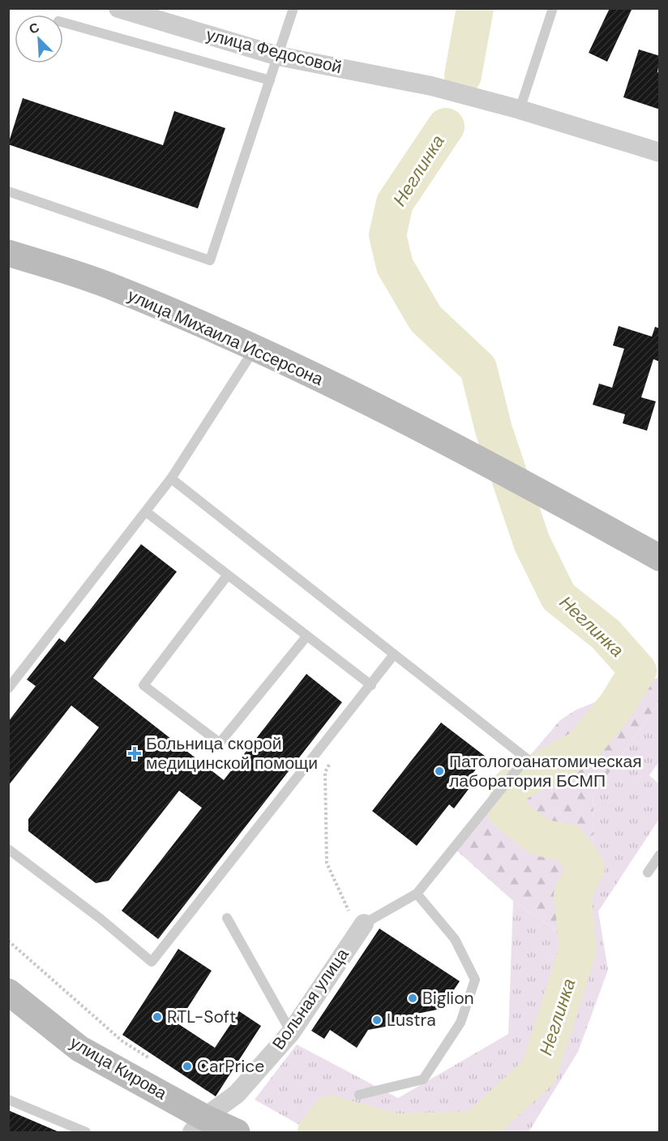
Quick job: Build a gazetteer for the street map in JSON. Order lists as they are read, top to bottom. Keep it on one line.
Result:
{"streets":{"main road":["улица Михаила Иссерсона","улица Кирова"],"street":["улица Федосовой","Вольная улица"]},"crossings":[["Вольная улица","улица Кирова"]],"water":["Неглинка"],"places":{"health":["Больница скорой медицинской помощи"],"other":["Патологоанатомическая лаборатория БСМП","Biglion","RTL-Soft","Lustra","CarPrice"]},"north":"top left"}
